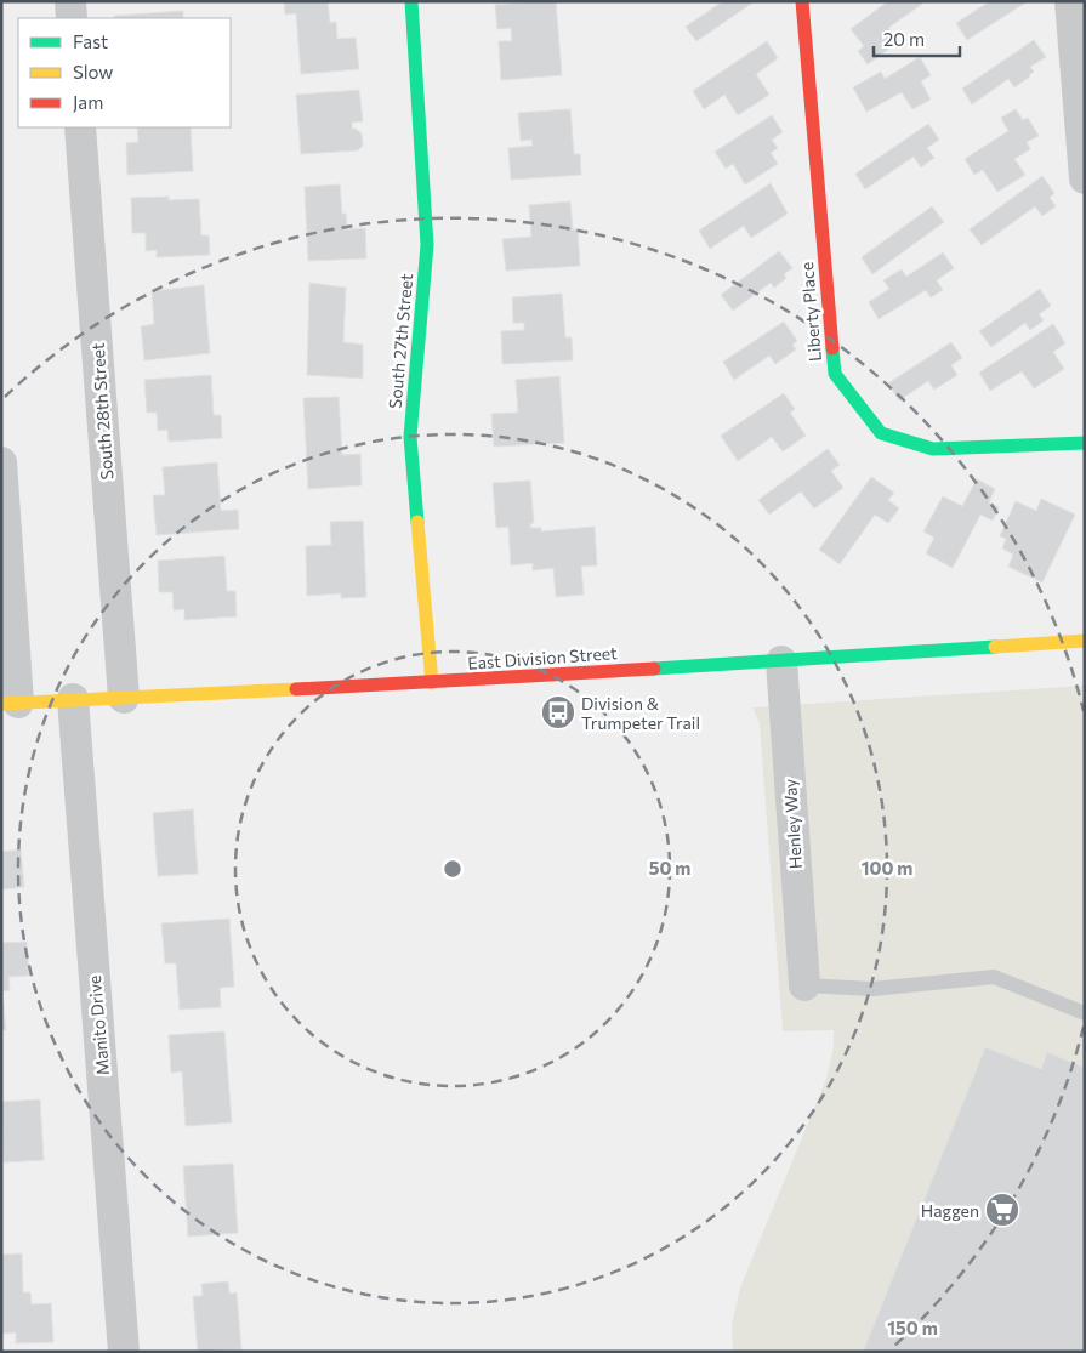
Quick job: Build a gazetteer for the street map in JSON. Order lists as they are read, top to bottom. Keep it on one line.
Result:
{"streets":{"street":["Liberty Place","South 27th Street","South 28th Street","East Division Street","Henley Way","Manito Drive"]},"crossings":[["South 27th Street","East Division Street"],["South 28th Street","East Division Street"],["East Division Street","Henley Way"],["East Division Street","Manito Drive"]],"places":{"bus stop":["Division & Trumpeter Trail"],"supermarket":["Haggen"]},"legend":["Fast","Slow","Jam"],"scale_bar":"20 m","rings":["50 m","100 m","150 m"]}
